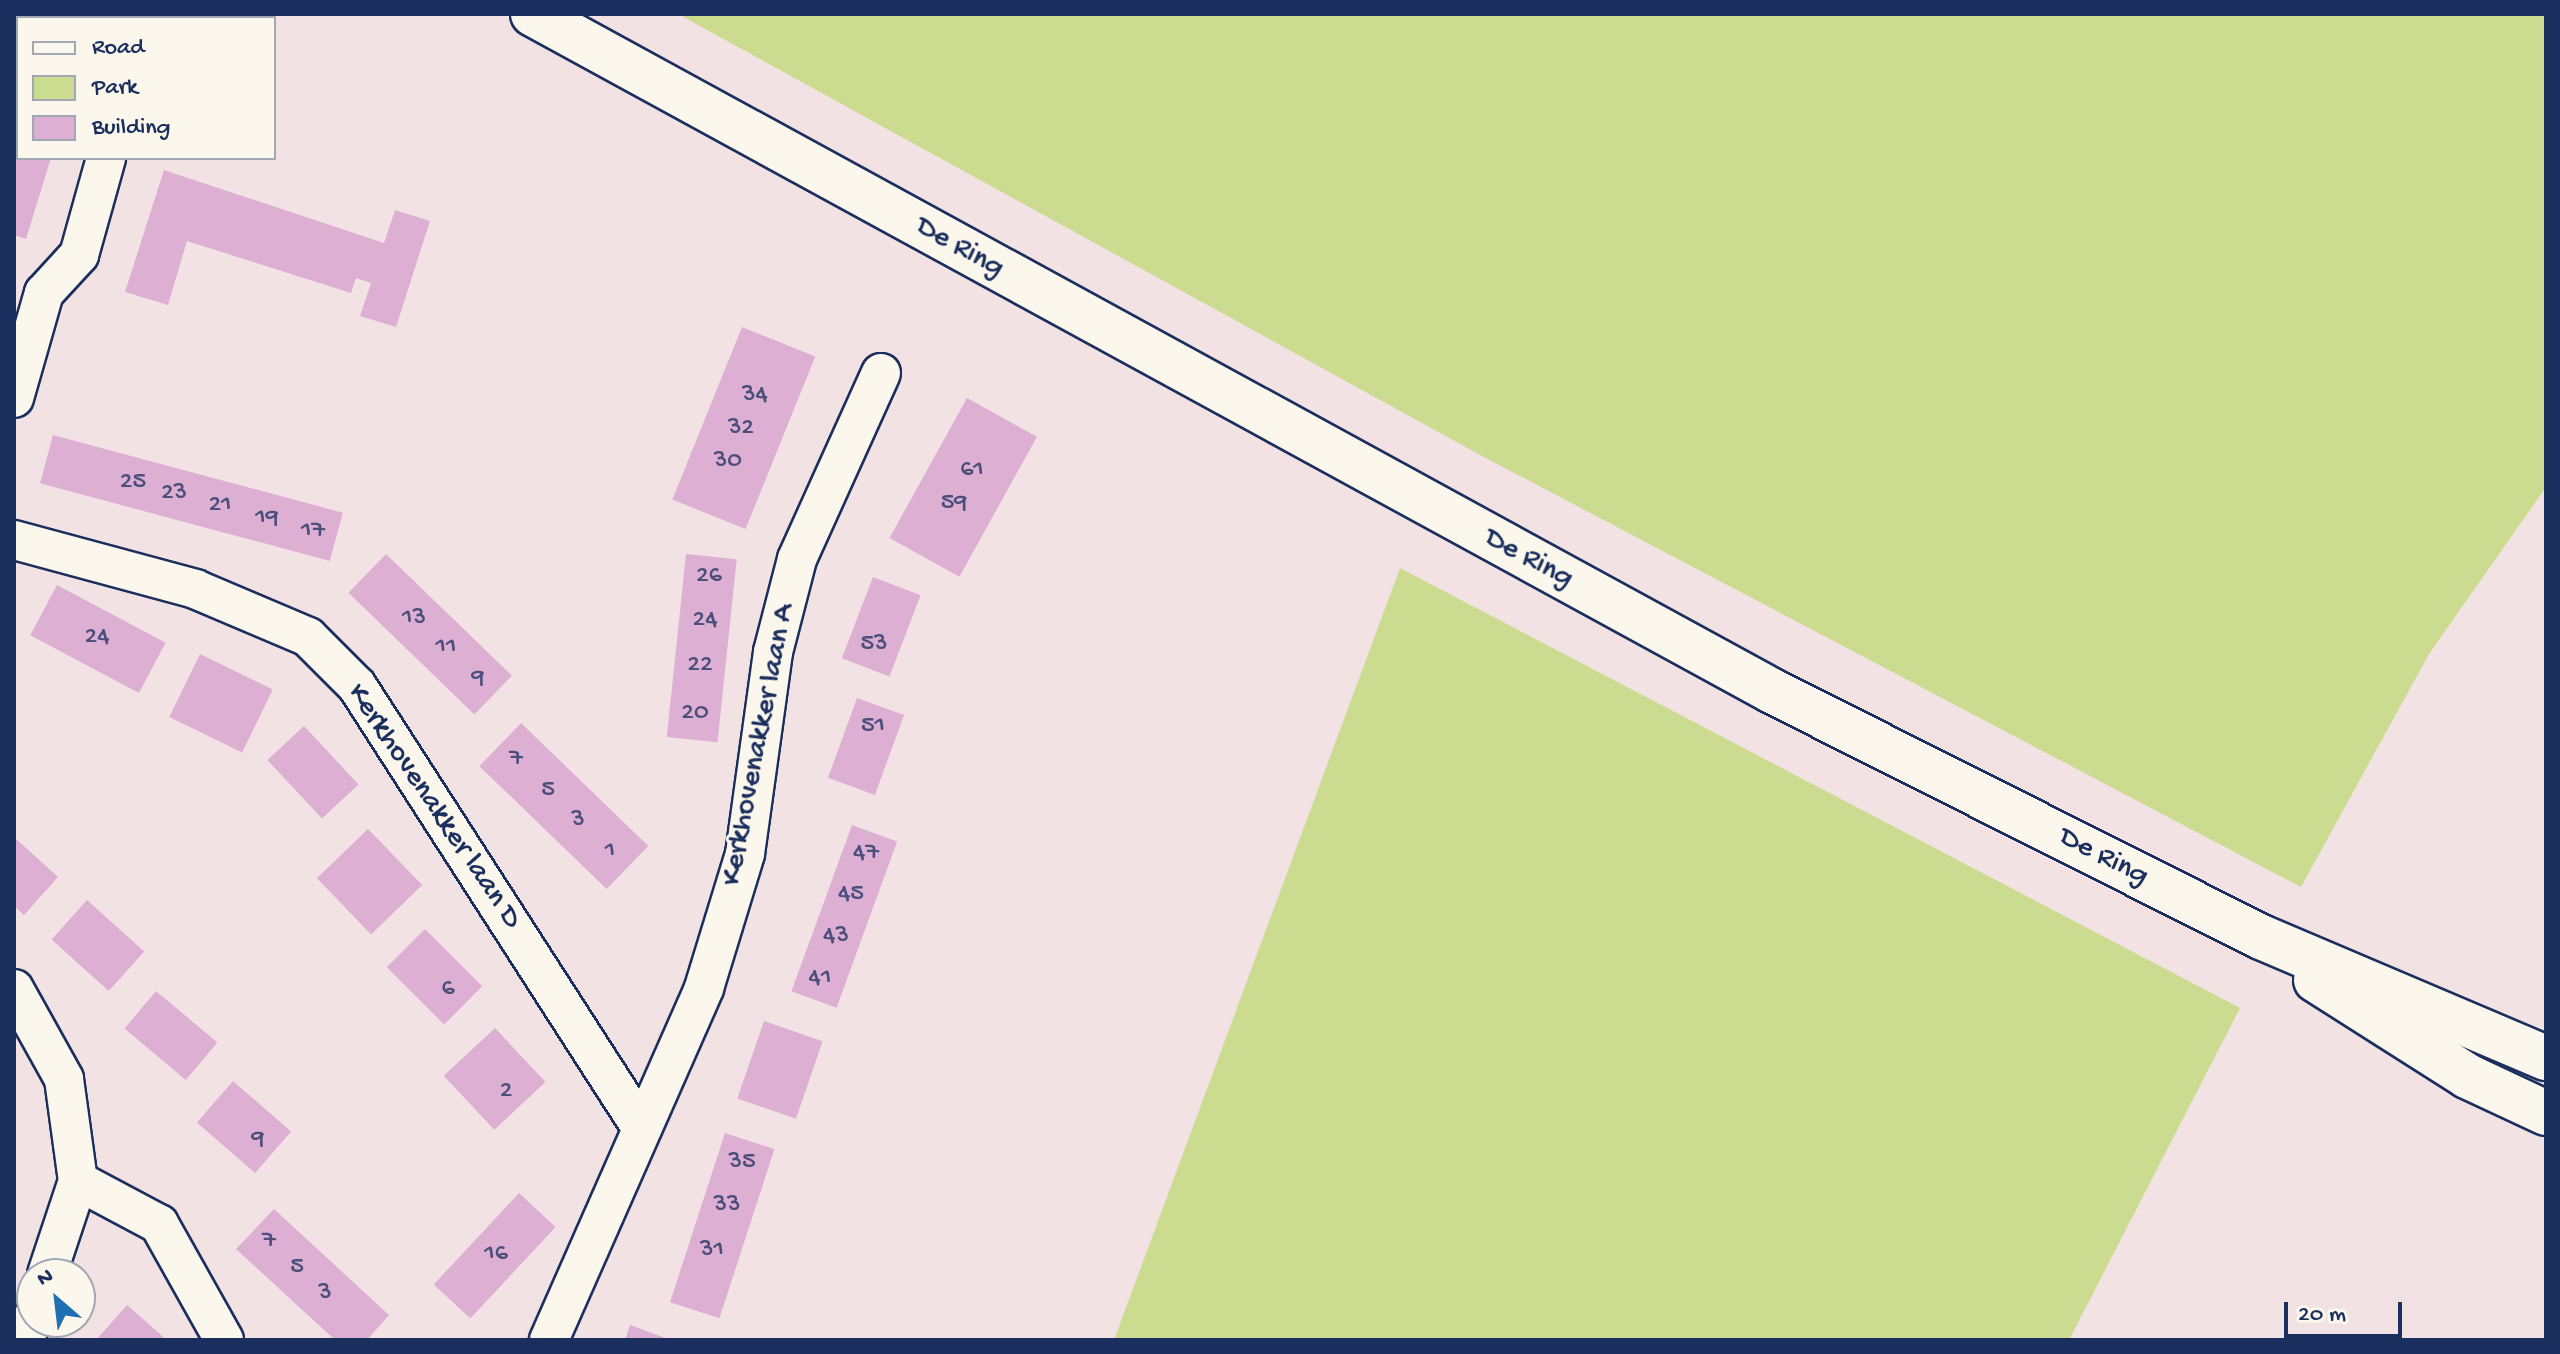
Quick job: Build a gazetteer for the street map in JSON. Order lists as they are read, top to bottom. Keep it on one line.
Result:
{"streets":{"main road":["De Ring"],"street":["Kerkhovenakker laan A","Kerkhovenakker laan D"]},"crossings":[["Kerkhovenakker laan A","Kerkhovenakker laan D"]],"house_numbers":["34","32","30","61","25","23","59","21","19","17","26","13","24","24","53","11","22","9","20","51","7","5","3","1","47","45","43","41","6","2","9","35","33","7","31","16","5","3"],"legend":["Road","Park","Building"],"scale_bar":"20 m","north":"top left"}
